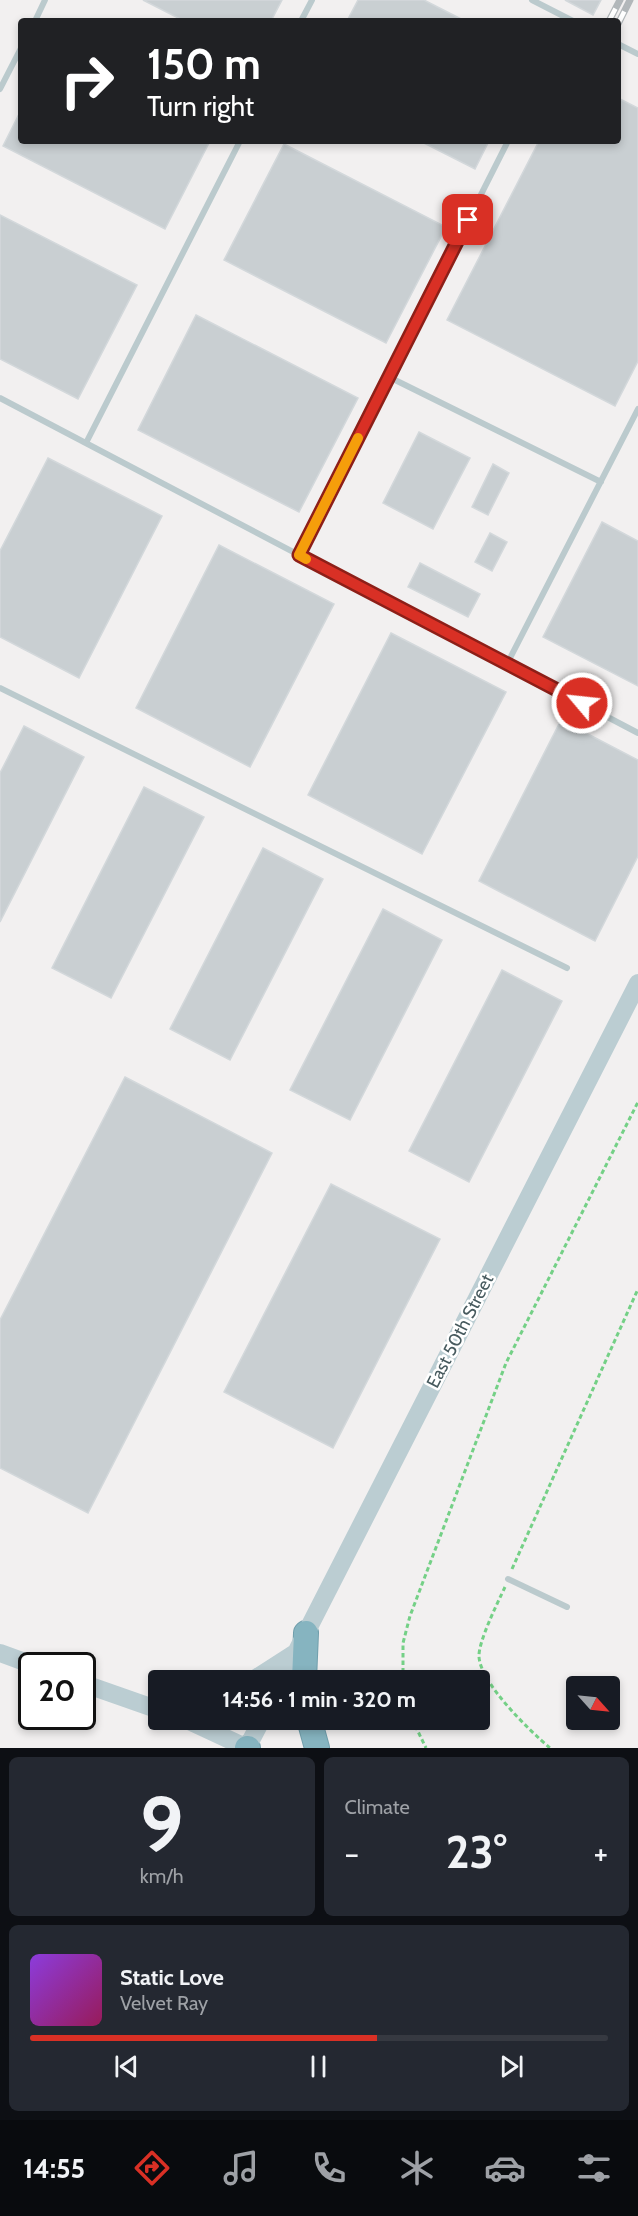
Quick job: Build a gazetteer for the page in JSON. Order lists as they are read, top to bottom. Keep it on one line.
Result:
{"streets":{"main road":["East 50th Street"]},"north":"bottom right","page":{"turn":["150 m","Turn right"],"limit":"20","trip":"14:56 · 1 min · 320 m","tile":[["9","km/h"],"Climate"],"heat":["−","23°","+"],"song":["Static Love","Velvet Ray"],"tabs":"14:55"}}
